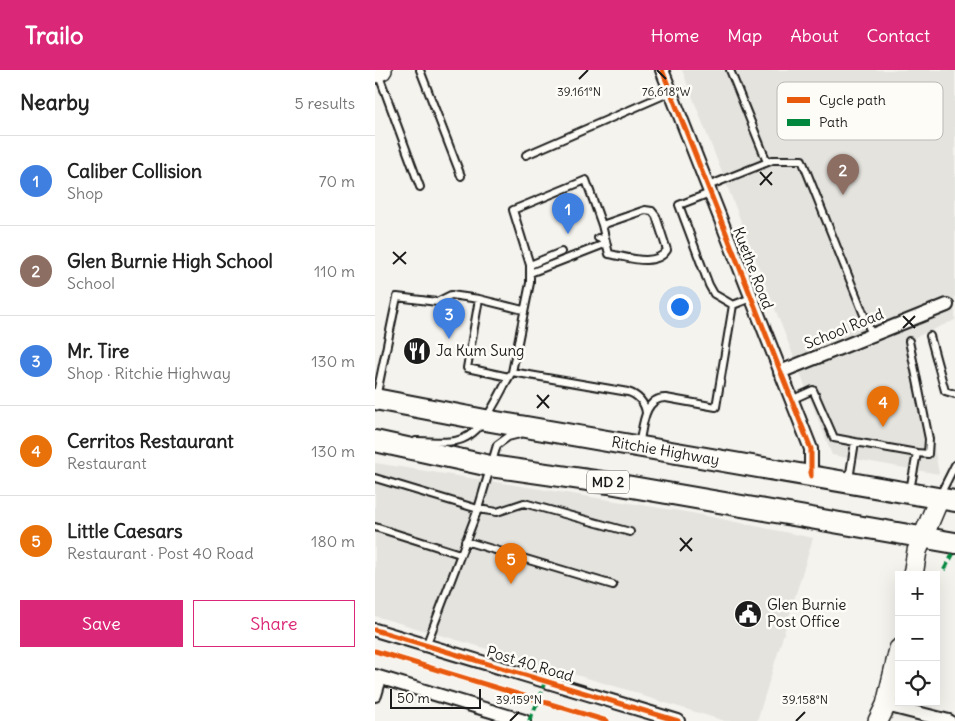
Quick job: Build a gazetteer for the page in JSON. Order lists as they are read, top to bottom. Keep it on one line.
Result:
{"streets":{"main road":["Ritchie Highway","MD 2"],"street":["Kuethe Road","School Road","Post 40 Road"]},"crossings":[["Kuethe Road","School Road"],["Kuethe Road","Ritchie Highway"]],"places":{"restaurant":["Ja Kum Sung"],"public building":["Glen Burnie Post Office"]},"legend":["Cycle path","Path"],"scale_bar":"50 m","page":{"header":"Trailo","nav":["Home","Map","About","Contact"],"heading":["Nearby","5 results"],"list":[{"mark":"1","name":"Caliber Collision","note":"Shop","value":"70 m"},{"mark":"2","name":"Glen Burnie High School","note":"School","value":"110 m"},{"mark":"3","name":"Mr. Tire","note":"Shop · Ritchie Highway","value":"130 m"},{"mark":"4","name":"Cerritos Restaurant","note":"Restaurant","value":"130 m"},{"mark":"5","name":"Little Caesars","note":"Restaurant · Post 40 Road","value":"180 m"}],"pins":["2","1","3","4","5"],"map_buttons":["+","−"],"buttons":["Save","Share"],"scale":"50 m"},"coordinates":["39.161°N","76.618°W","39.159°N","39.158°N"]}
